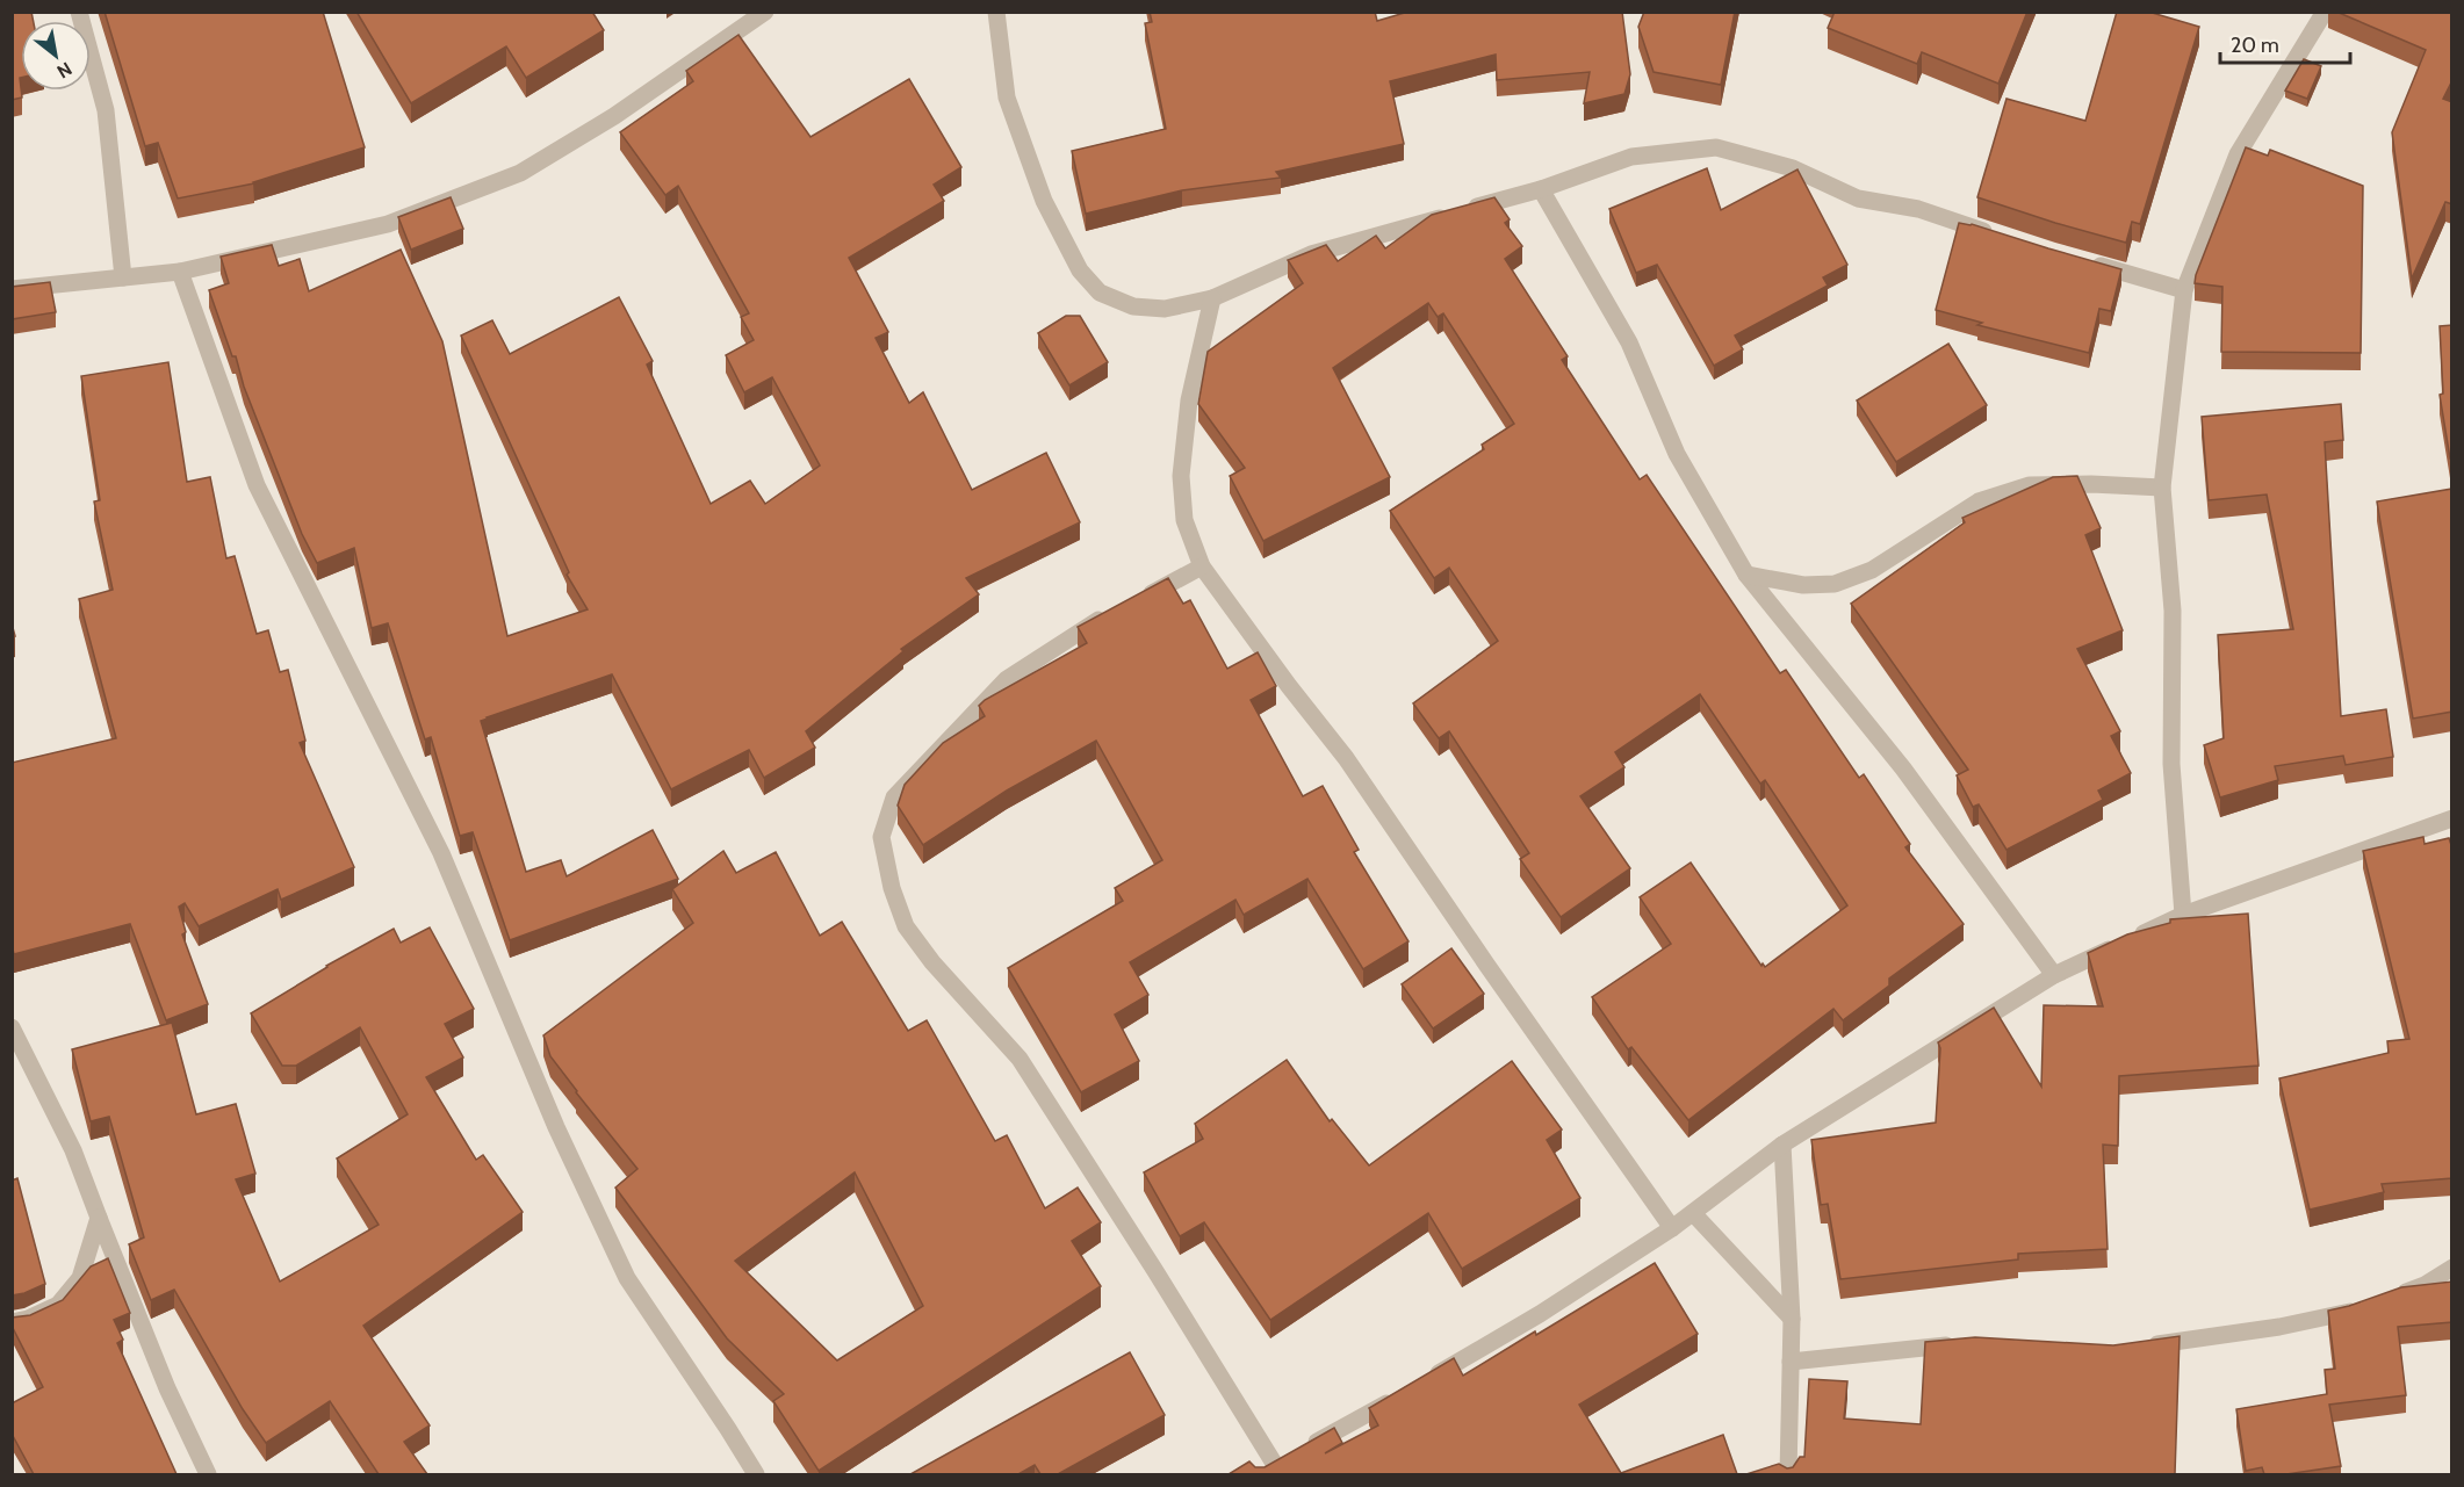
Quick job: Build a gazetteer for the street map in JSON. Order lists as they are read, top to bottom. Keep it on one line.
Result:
{"scale_bar":"20 m","north":"bottom right"}
